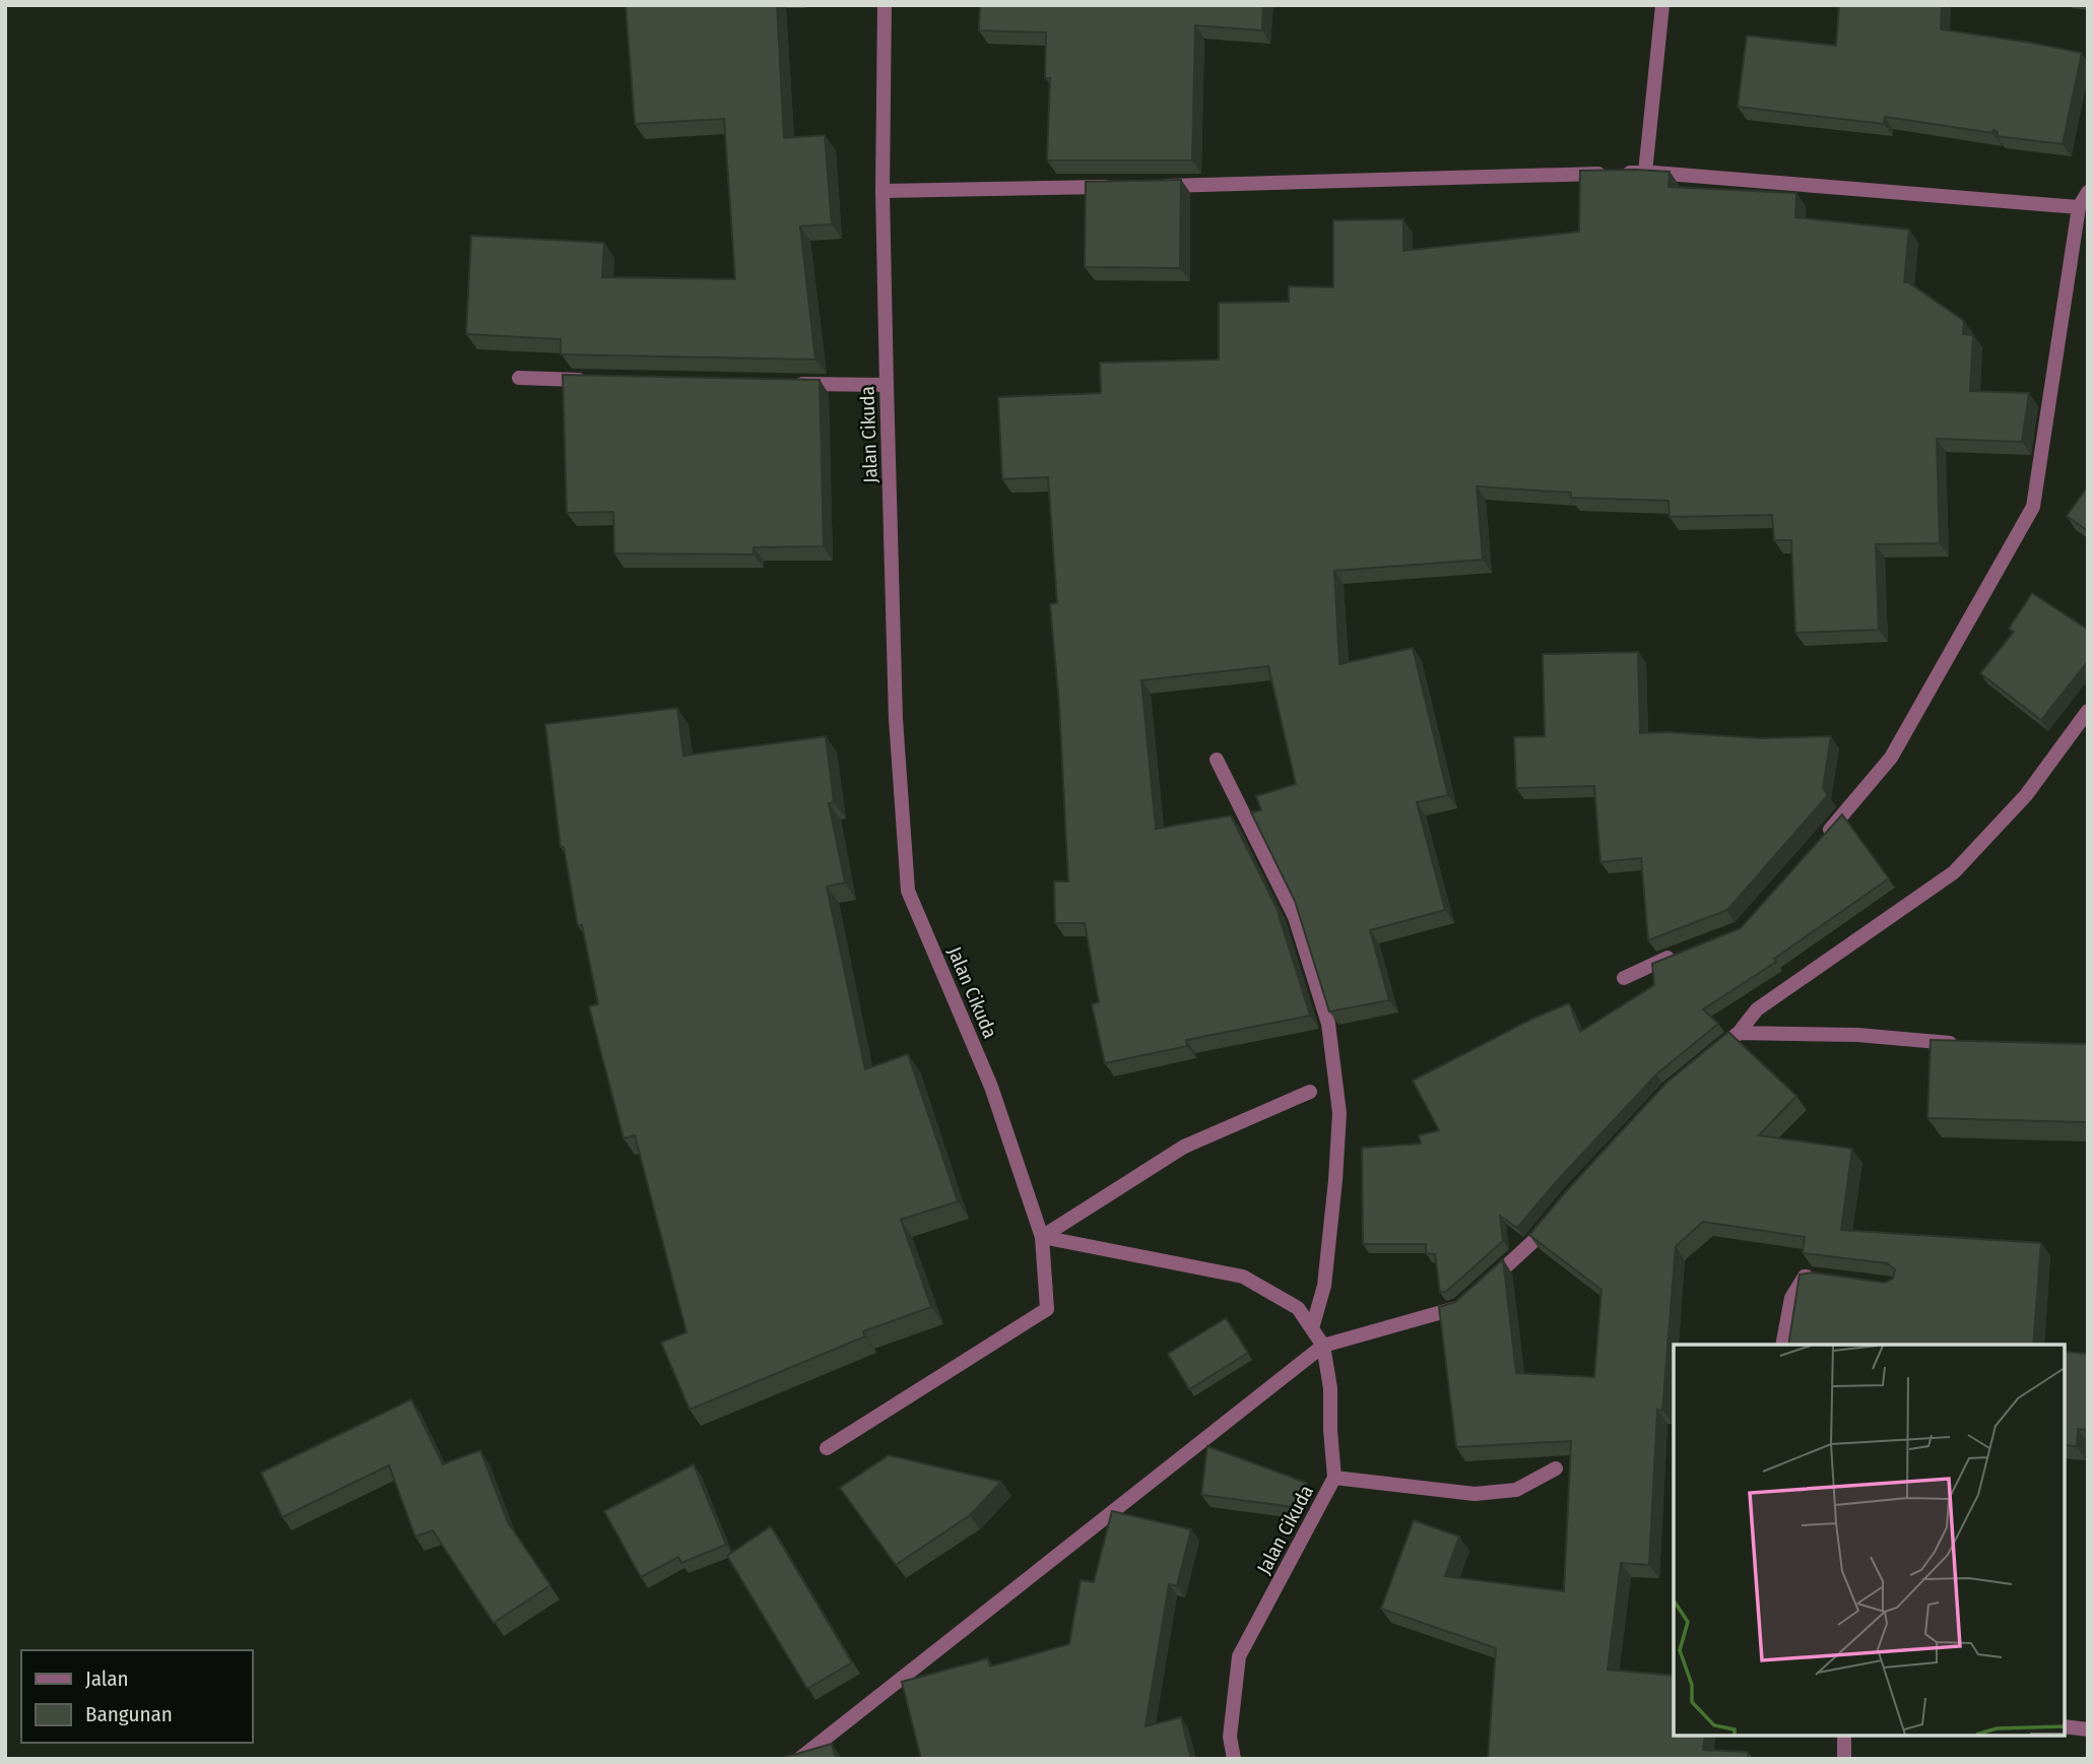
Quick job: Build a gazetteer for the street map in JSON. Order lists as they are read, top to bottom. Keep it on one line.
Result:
{"streets":{"street":["Jalan Cikuda"]},"legend":["Jalan","Bangunan"]}
